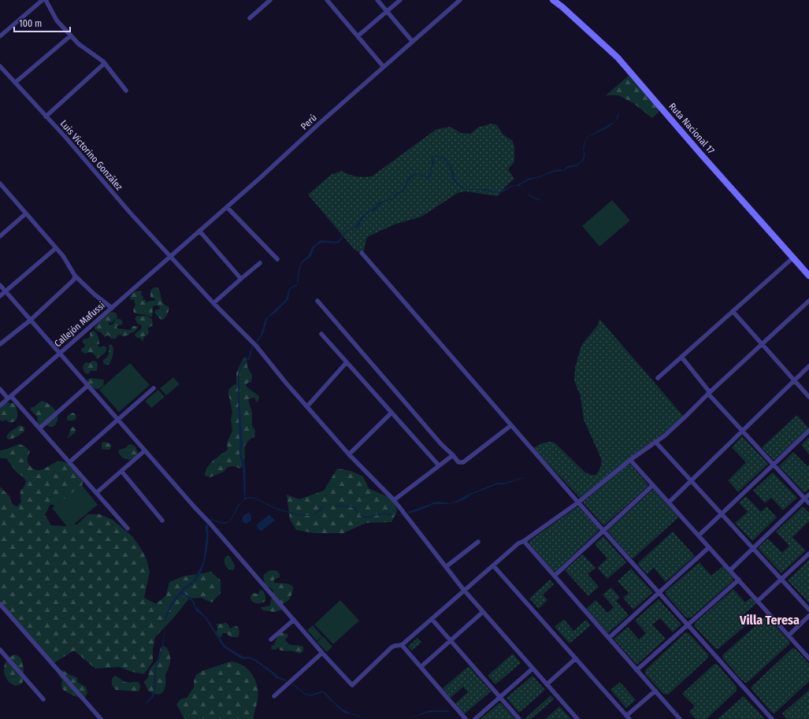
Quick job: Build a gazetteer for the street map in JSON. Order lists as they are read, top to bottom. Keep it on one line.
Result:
{"streets":{"street":["Perú","Ruta Nacional 17","Luis Victorino González","Callejón Mafussi"]},"crossings":[["Perú","Luis Victorino González"],["Perú","Callejón Mafussi"],["Luis Victorino González","Callejón Mafussi"]],"districts":["Villa Teresa"],"scale_bar":"100 m"}
